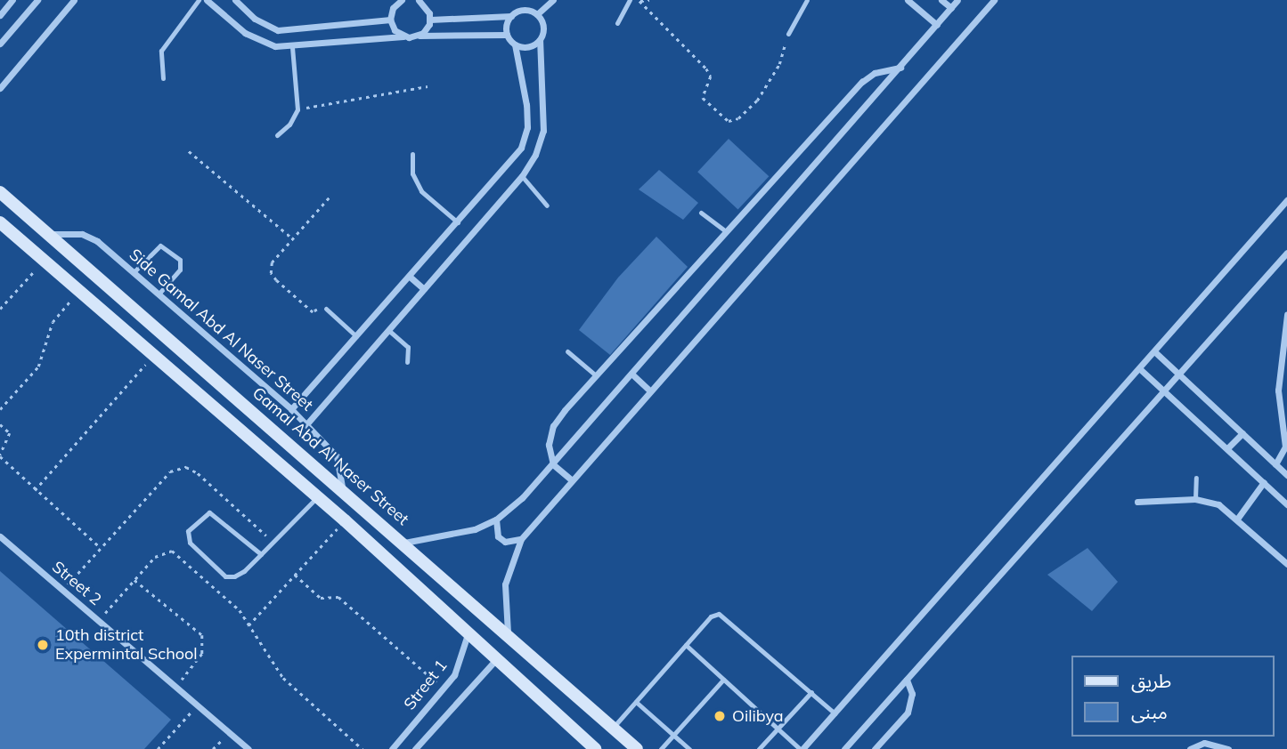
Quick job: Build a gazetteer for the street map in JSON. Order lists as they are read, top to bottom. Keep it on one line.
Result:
{"streets":{"main road":["Gamal Abd Al Naser Street"],"street":["Side Gamal Abd Al Naser Street","Street 2","Street 1"]},"crossings":[["Side Gamal Abd Al Naser Street","Gamal Abd Al Naser Street"]],"places":["10th district Expermintal School","Oilibya"],"legend":["طريق","مبنى"]}
